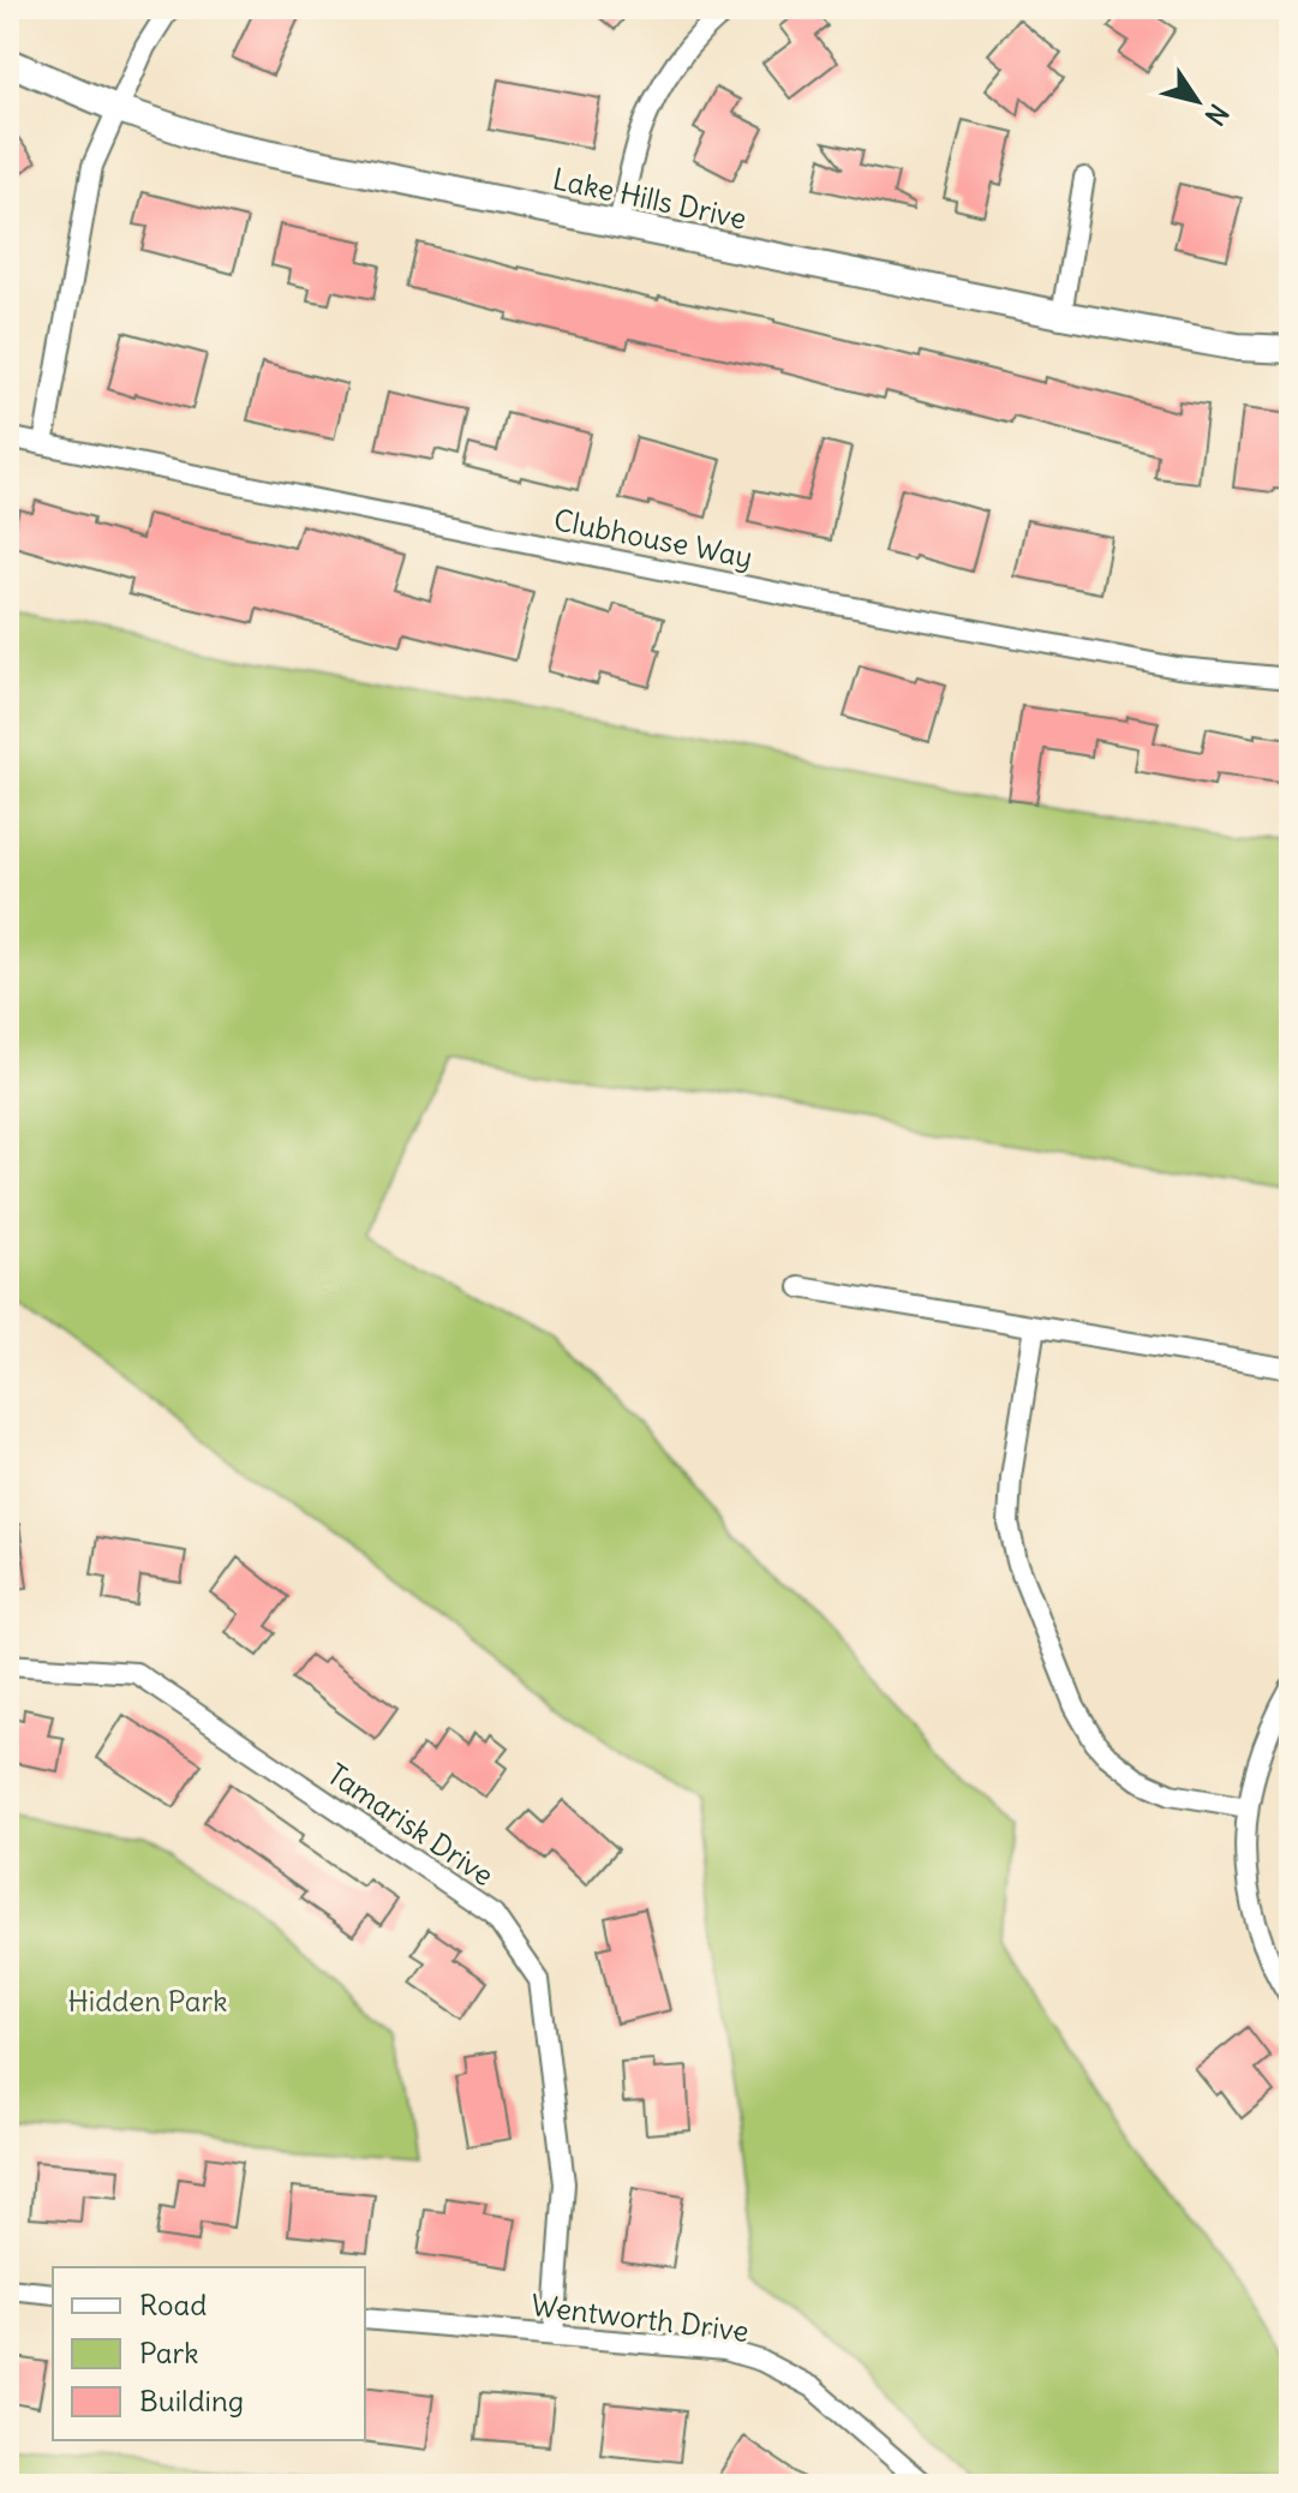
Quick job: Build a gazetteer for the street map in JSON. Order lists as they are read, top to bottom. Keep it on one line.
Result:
{"streets":{"street":["Lake Hills Drive","Clubhouse Way","Tamarisk Drive","Wentworth Drive"]},"crossings":[["Tamarisk Drive","Wentworth Drive"]],"parks":["Hidden Park"],"legend":["Road","Park","Building"],"north":"bottom right"}
